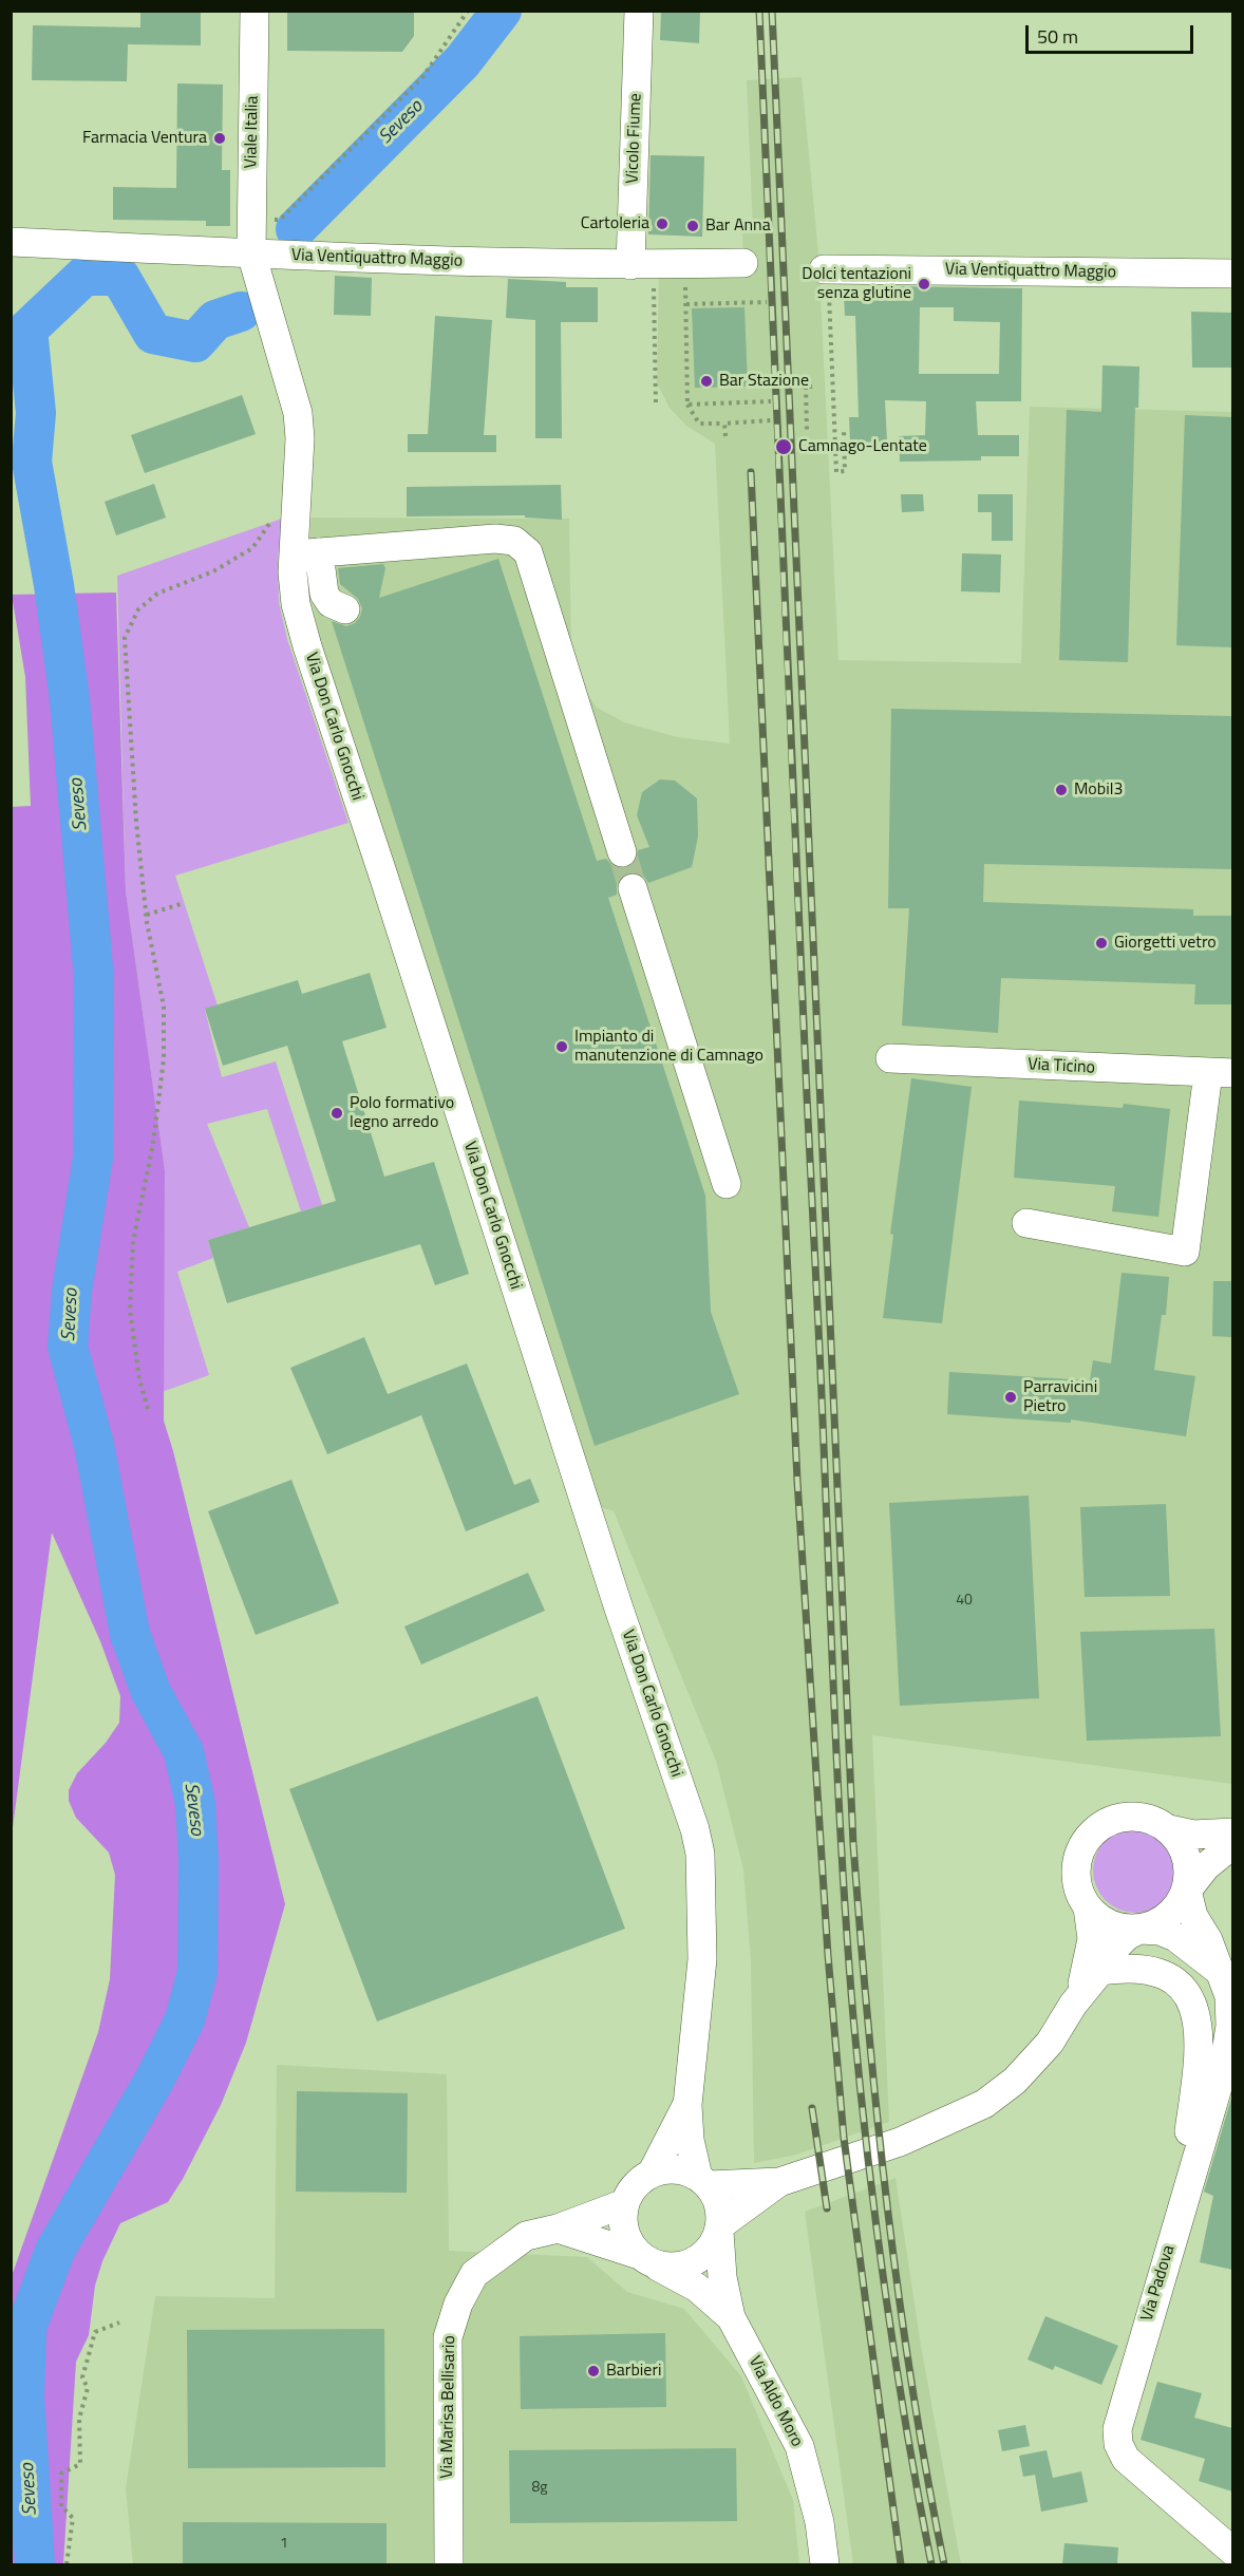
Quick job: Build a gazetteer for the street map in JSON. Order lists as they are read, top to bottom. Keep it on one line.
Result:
{"streets":{"street":["Viale Italia","Vicolo Fiume","Via Ventiquattro Maggio","Via Don Carlo Gnocchi","Via Ticino","Via Padova","Via Aldo Moro","Via Marisa Bellisario"]},"crossings":[["Viale Italia","Via Ventiquattro Maggio"],["Viale Italia","Via Don Carlo Gnocchi"],["Vicolo Fiume","Via Ventiquattro Maggio"],["Via Ventiquattro Maggio","Via Don Carlo Gnocchi"],["Via Aldo Moro","Via Marisa Bellisario"]],"water":["Seveso"],"places":["Farmacia Ventura","Cartoleria","Bar Anna","Dolci tentazioni senza glutine","Bar Stazione","Camnago-Lentate","Mobil3","Giorgetti vetro","Impianto di manutenzione di Camnago","Polo formativo legno arredo","Parravicini Pietro","Barbieri"],"house_numbers":["40","8g","1"],"scale_bar":"50 m"}
